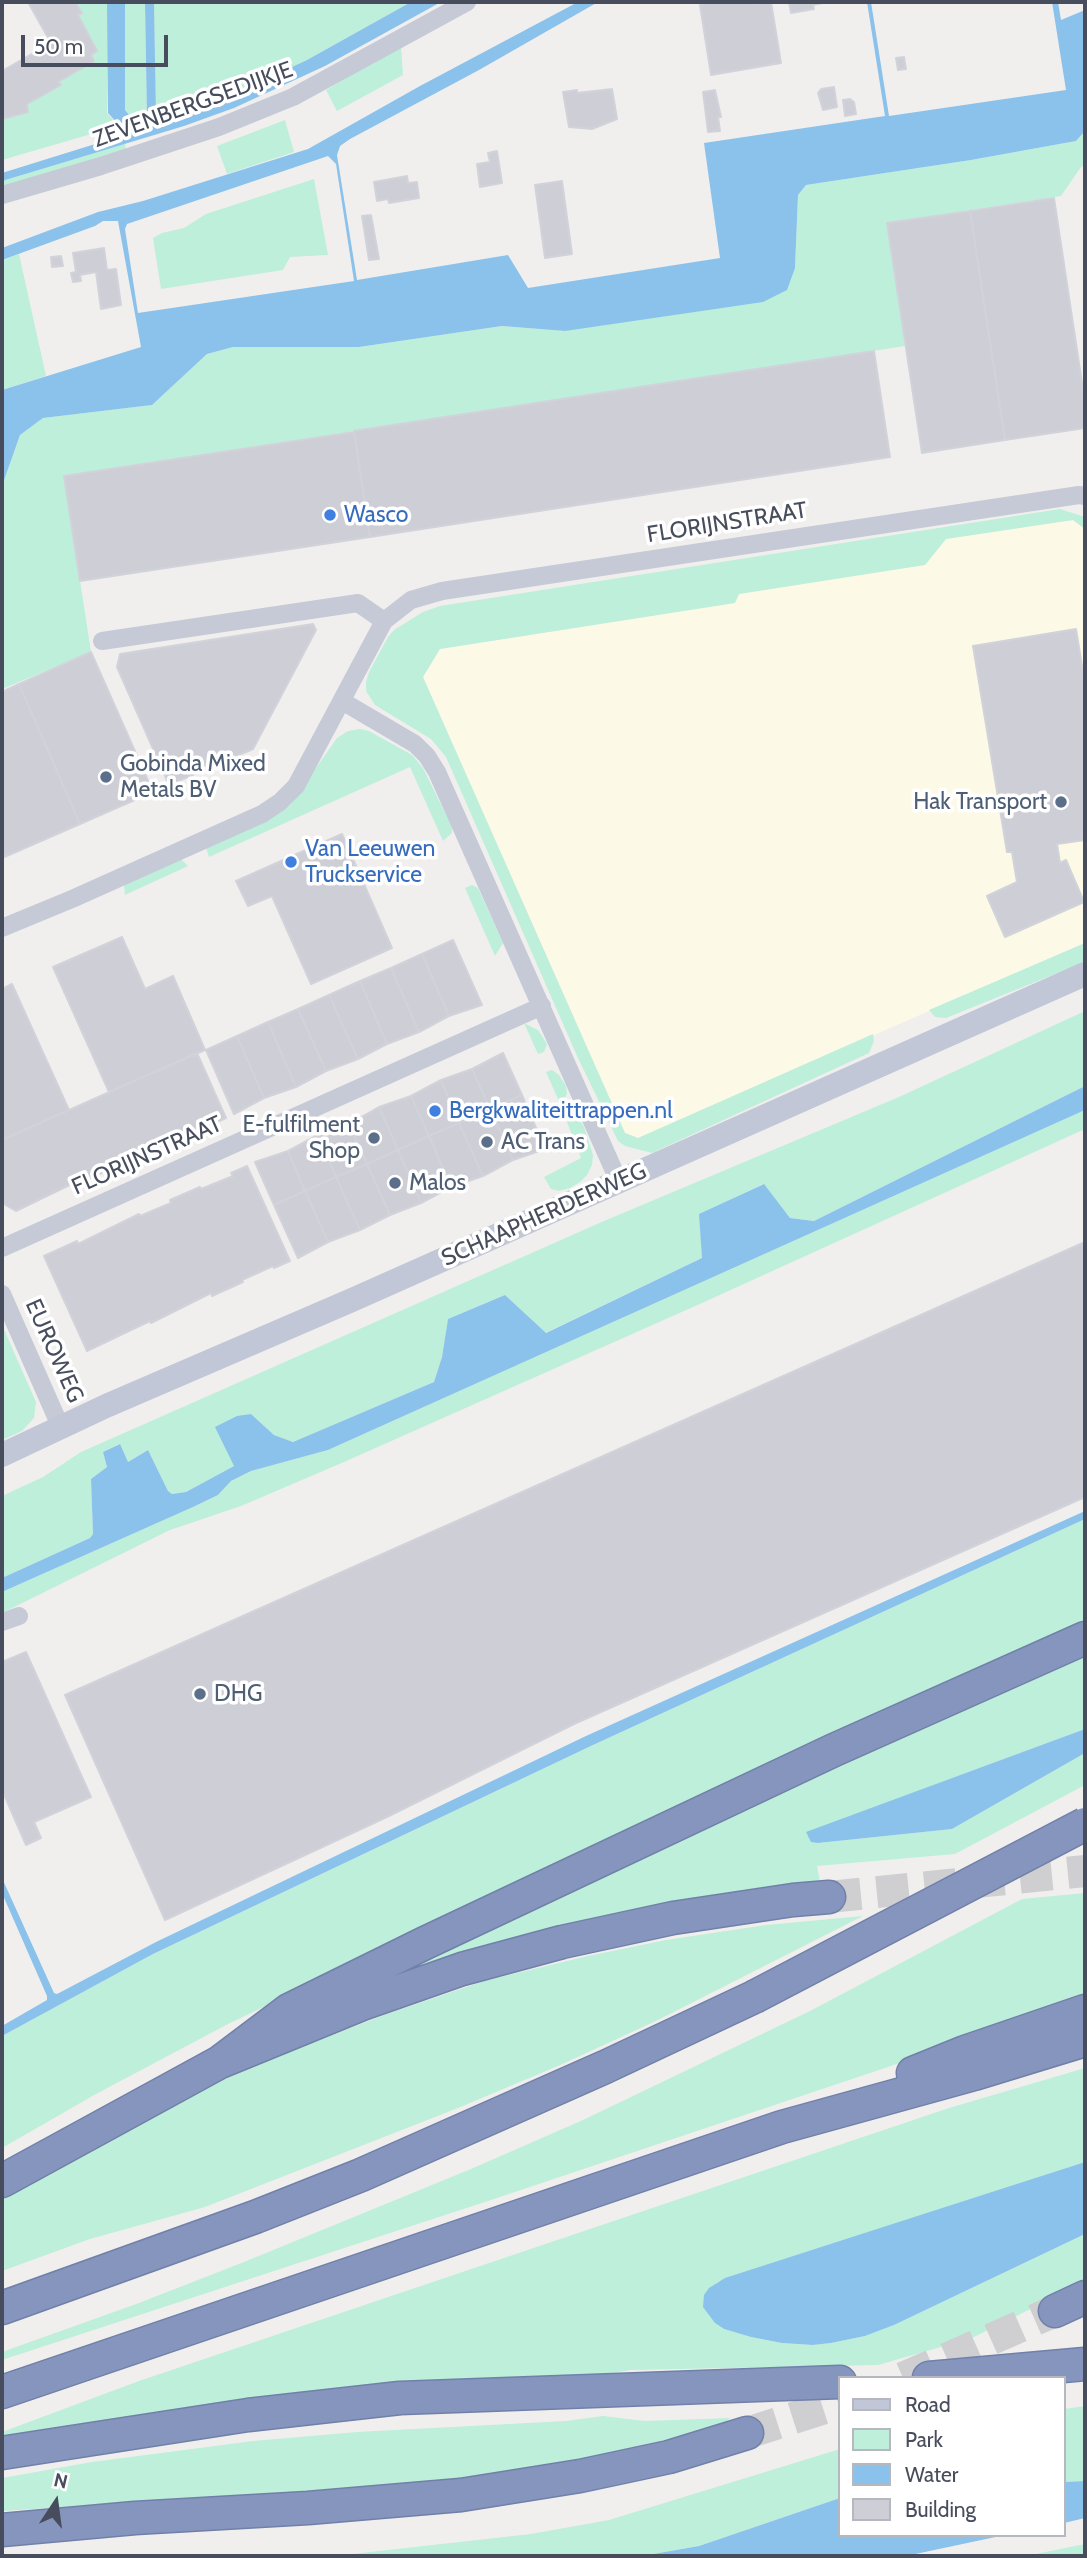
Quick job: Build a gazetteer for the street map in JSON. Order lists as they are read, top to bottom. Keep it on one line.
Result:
{"streets":{"street":["ZEVENBERGSEDIJKJE","FLORIJNSTRAAT","SCHAAPHERDERWEG","EUROWEG"]},"crossings":[["SCHAAPHERDERWEG","EUROWEG"]],"places":["Wasco","Gobinda Mixed Metals BV","Hak Transport","Van Leeuwen Truckservice","Bergkwaliteittrappen.nl","E-fulfilment Shop","AC Trans","Malos","DHG"],"legend":["Road","Park","Water","Building"],"scale_bar":"50 m","north":"top"}
